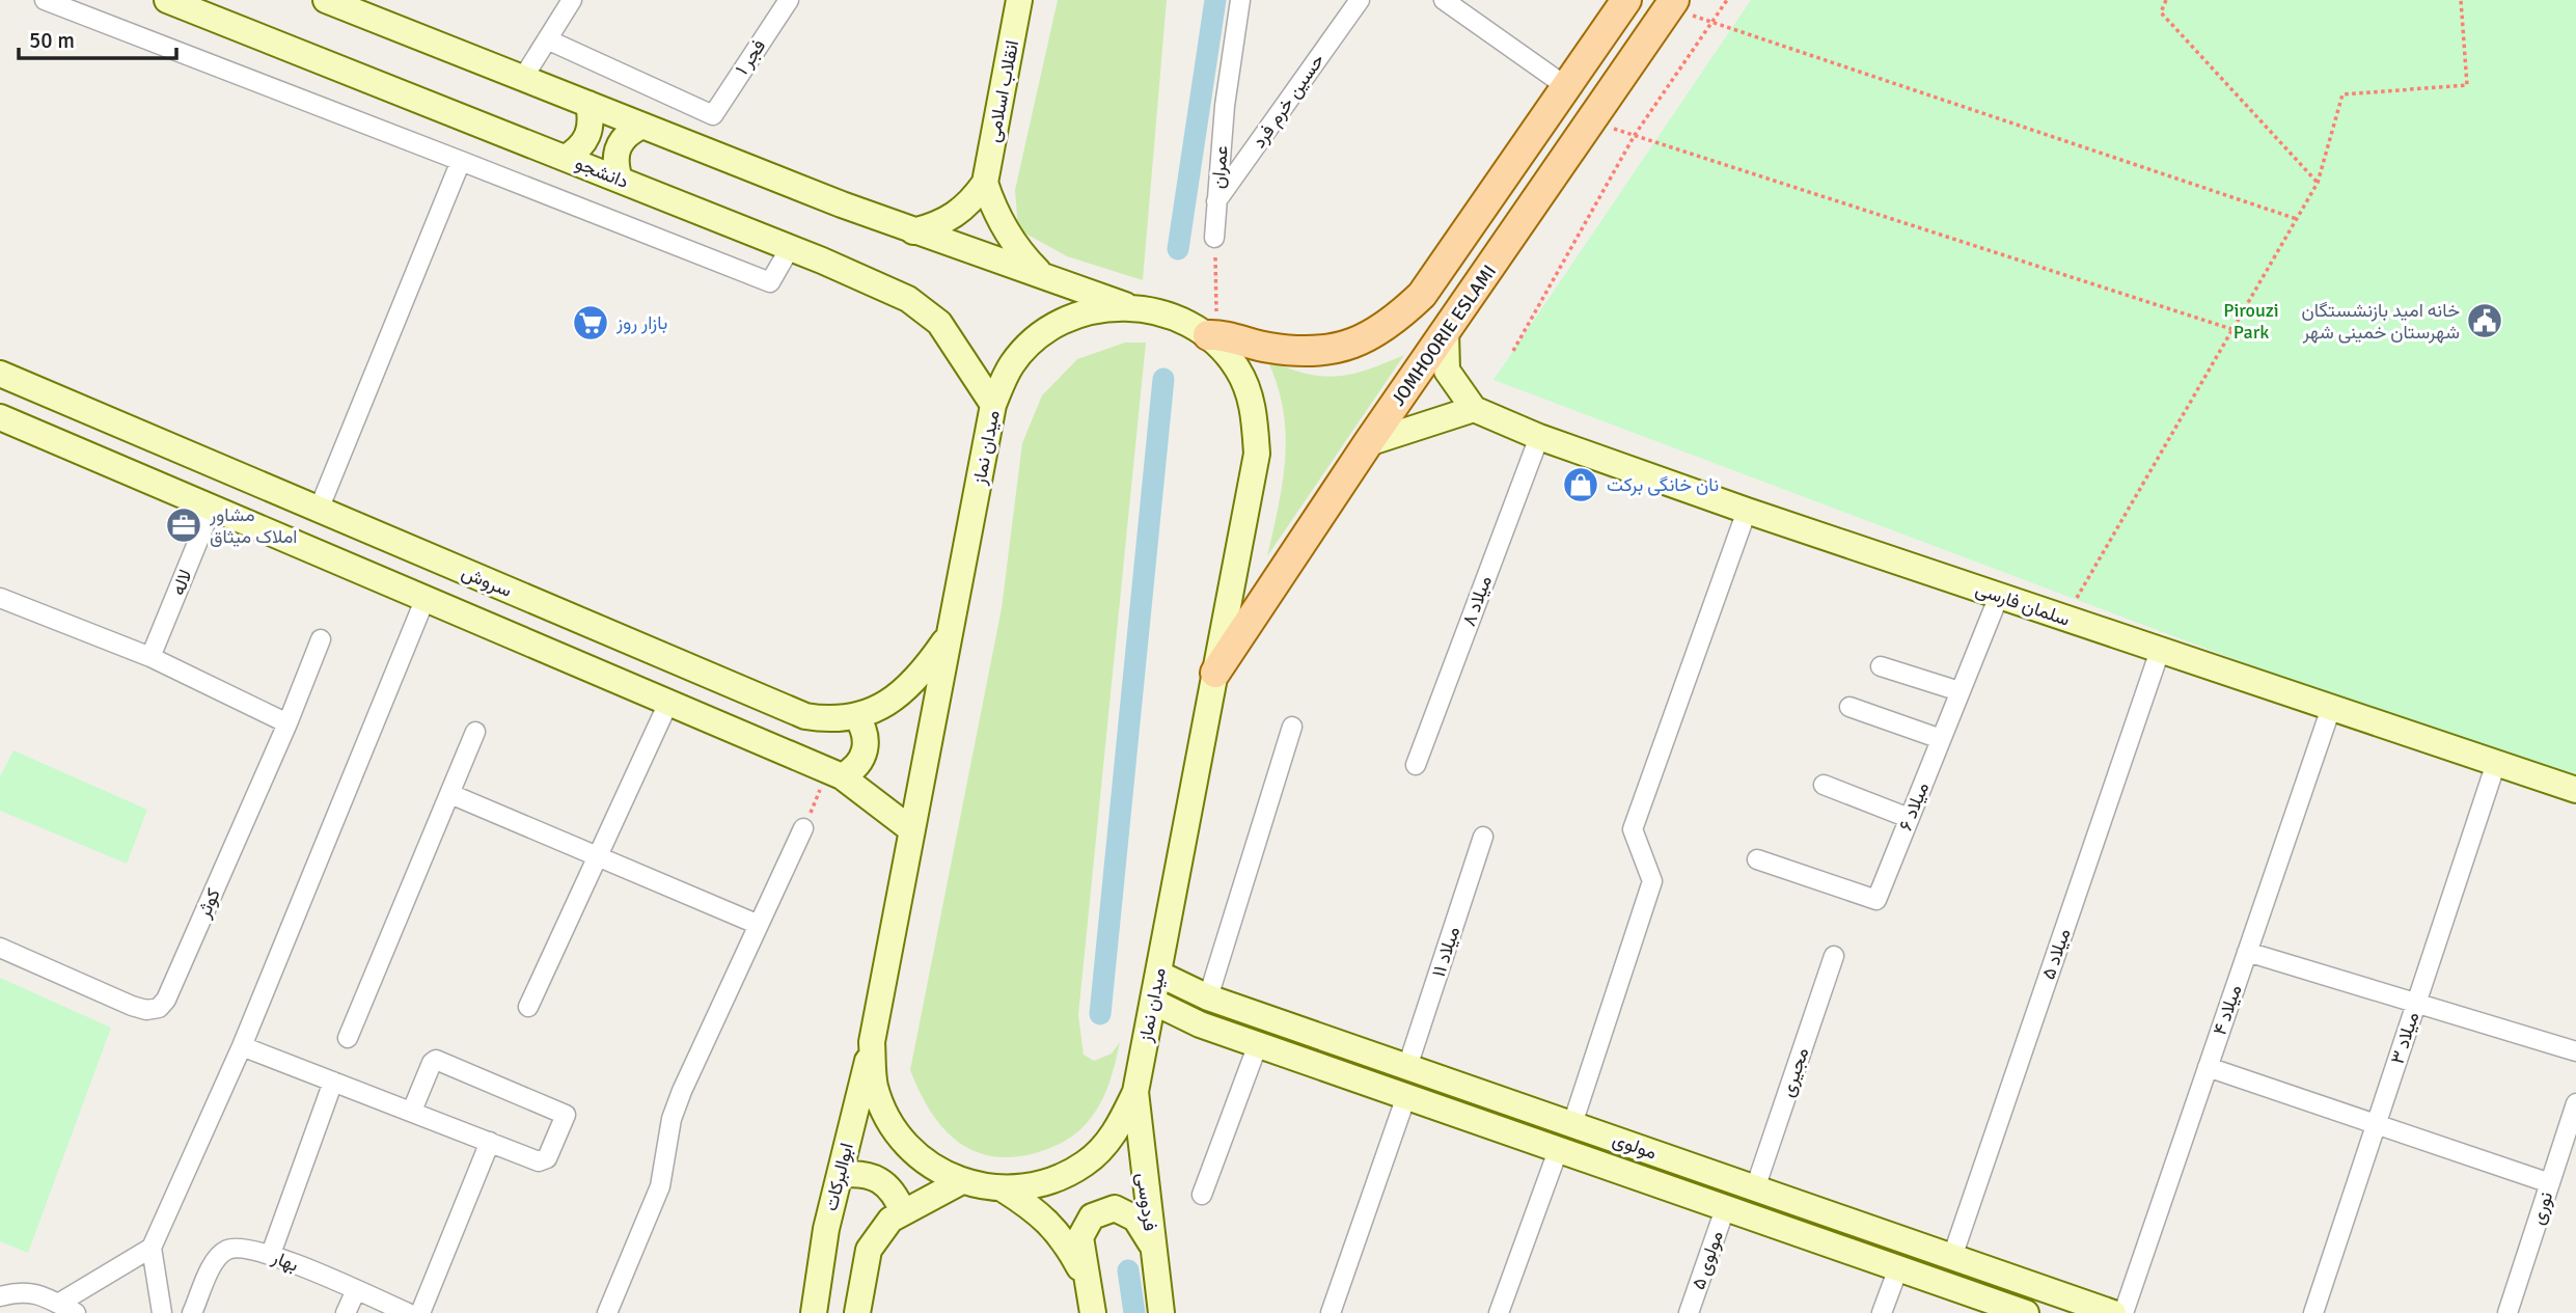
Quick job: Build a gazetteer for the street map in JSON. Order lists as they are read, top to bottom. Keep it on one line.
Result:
{"streets":{"main road":["JOMHOORIE ESLAMI"],"street":["فجر ۱","انقلاب اسلامی","حسین خرم فرد","عمران","دانشجو","میدان نماز","سروش","لاله","میلاد ۸","سلمان فارسی","میلاد ۶","کوثر","میلاد ۱۱","میلاد ۵","میلاد ۴","میلاد ۳","مجیری","مولوی","ابوالبرکات","فردوسی","نوری","مولوی ۵","بهار"]},"crossings":[["حسین خرم فرد","عمران"],["دانشجو","میدان نماز"],["JOMHOORIE ESLAMI","میدان نماز"],["میدان نماز","سروش"],["میدان نماز","مولوی"],["میدان نماز","ابوالبرکات"],["میدان نماز","فردوسی"],["میلاد ۸","سلمان فارسی"],["سلمان فارسی","میلاد ۶"],["سلمان فارسی","میلاد ۵"],["سلمان فارسی","میلاد ۴"],["سلمان فارسی","میلاد ۳"],["میلاد ۱۱","مولوی"],["میلاد ۵","مولوی"],["مجیری","مولوی"],["مولوی","مولوی ۵"]],"parks":["Pirouzi Park"],"places":{"public building":["خانه امید بازنشستگان شهرستان خمینی شهر"],"supermarket":["بازار روز"],"shop":["نان خانگی برکت"],"office":["مشاور املاک میثاق"]},"scale_bar":"50 m"}
